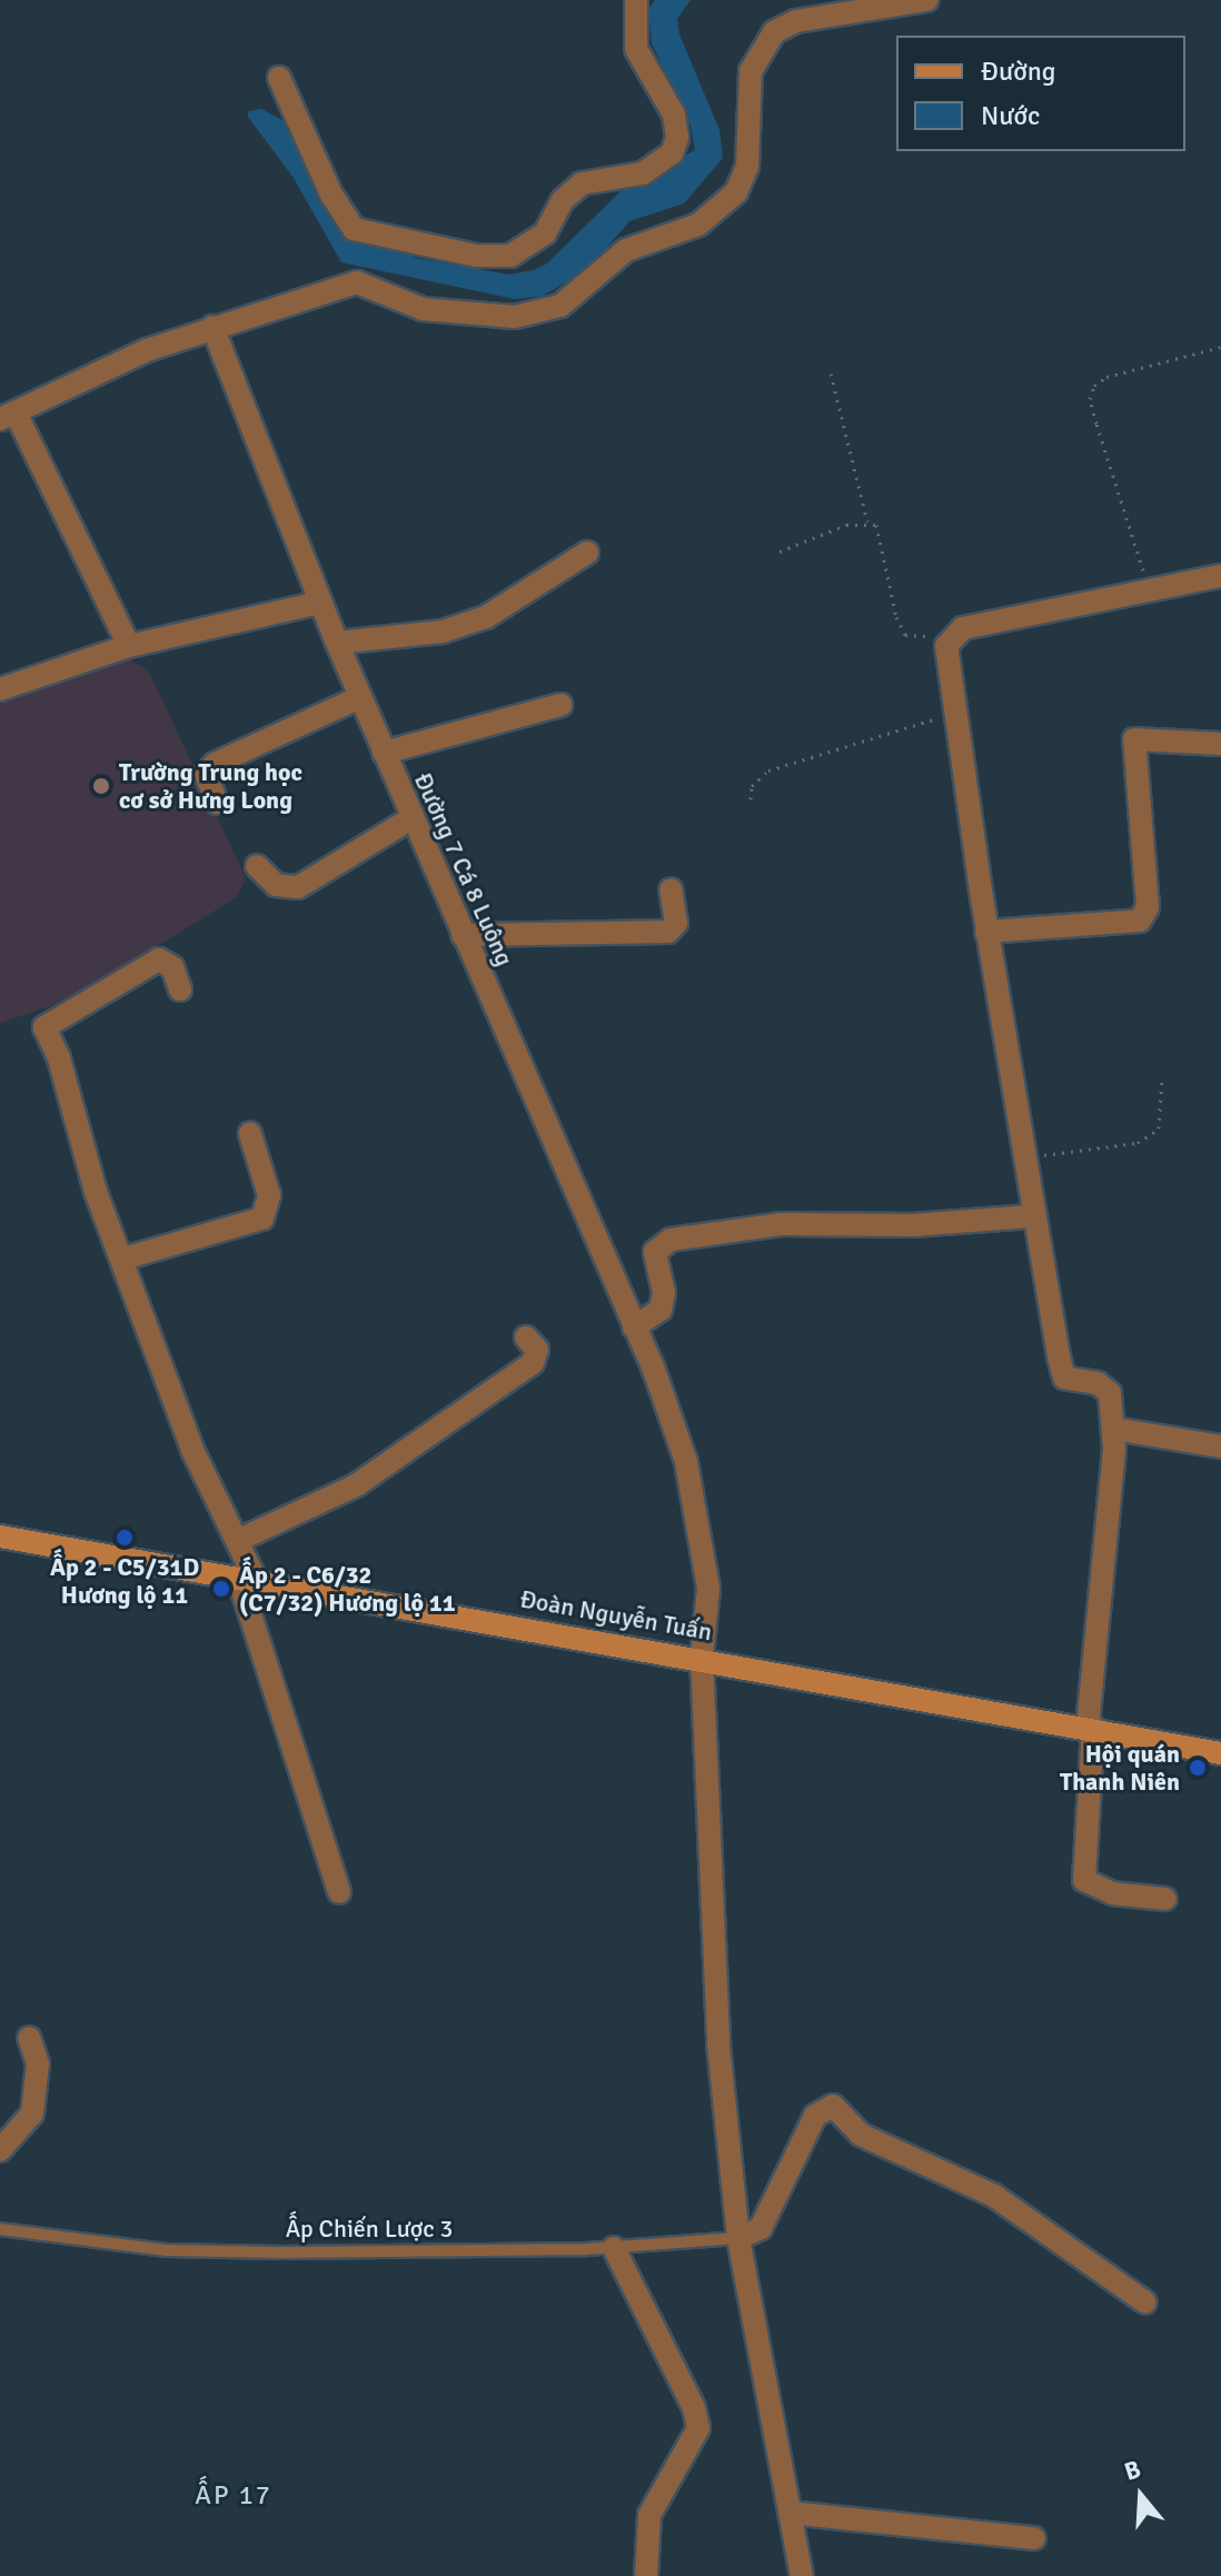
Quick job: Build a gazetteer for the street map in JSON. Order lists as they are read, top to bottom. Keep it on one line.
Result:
{"streets":{"main road":["Đoàn Nguyễn Tuấn"],"street":["Đường 7 Cá 8 Luông"],"lane":["Ấp Chiến Lược 3"]},"crossings":[["Đường 7 Cá 8 Luông","Đoàn Nguyễn Tuấn"],["Đường 7 Cá 8 Luông","Ấp Chiến Lược 3"]],"districts":["ẤP 17"],"places":["Trường Trung học cơ sở Hưng Long","Ấp 2 - C5/31D Hương lộ 11","Ấp 2 - C6/32 (C7/32) Hương lộ 11","Hội quán Thanh Niên"],"legend":["Đường","Nước"],"north":"top"}
